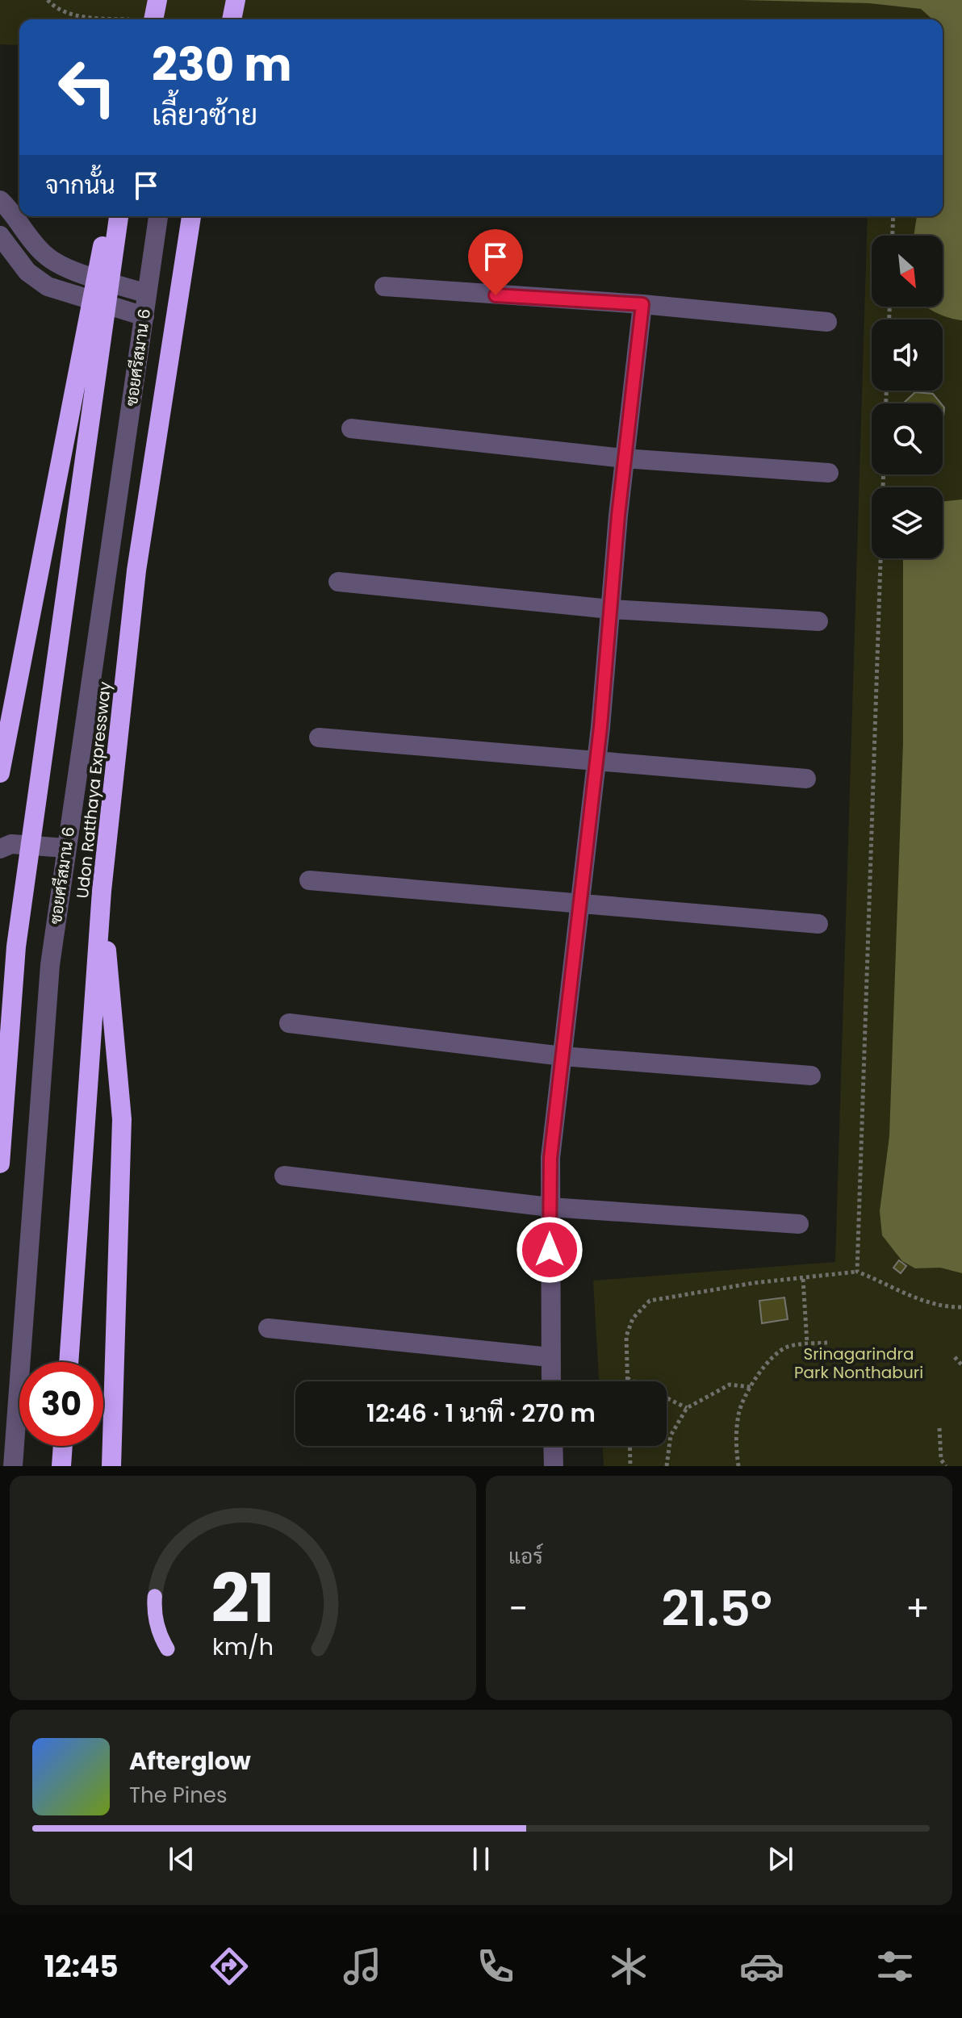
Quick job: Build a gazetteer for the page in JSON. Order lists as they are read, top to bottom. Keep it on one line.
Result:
{"streets":{"highway":["Udon Ratthaya Expressway"],"street":["ซอยศรีสมาน 6"]},"parks":["Srinagarindra Park Nonthaburi"],"north":"bottom right","page":{"turn":["230 m","เลี้ยวซ้าย"],"then":"จากนั้น","limit":"30","trip":"12:46 · 1 นาที · 270 m","tile":"แอร์","heat":["−","21.5°","+"],"song":["Afterglow","The Pines"],"tabs":"12:45","gauge":["21","km/h"]}}
